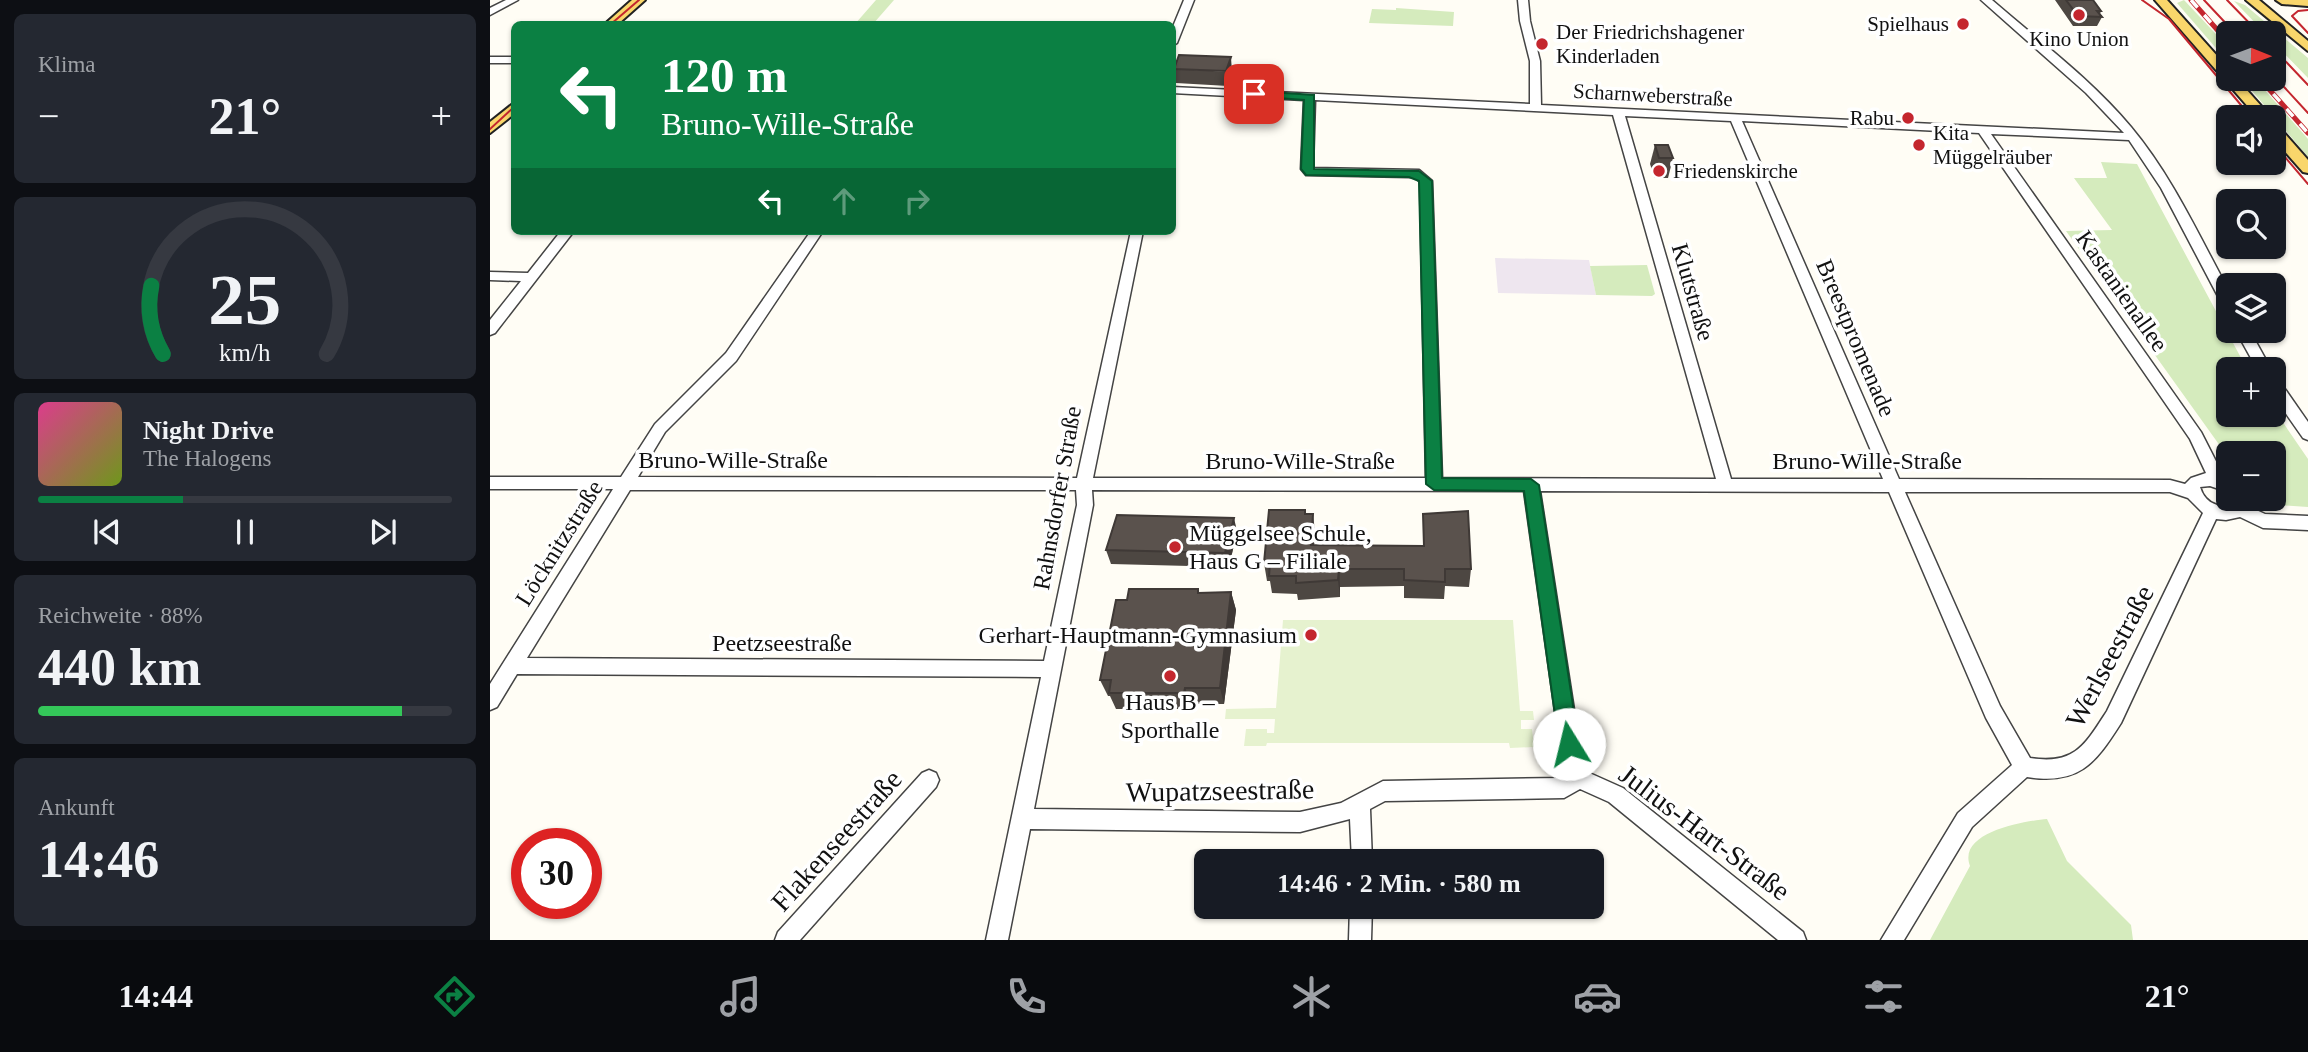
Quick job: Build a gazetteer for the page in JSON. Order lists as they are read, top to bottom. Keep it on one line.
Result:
{"streets":{"street":["Scharnweberstraße","Kastanienallee","Klutstraße","Breestpromenade","Bruno-Wille-Straße","Rahnsdorfer Straße","Löcknitzstraße","Peetzseestraße","Werlseestraße","Wupatzseestraße","Julius-Hart-Straße","Flakenseestraße"]},"crossings":[["Scharnweberstraße","Kastanienallee"],["Scharnweberstraße","Klutstraße"],["Scharnweberstraße","Breestpromenade"],["Klutstraße","Bruno-Wille-Straße"],["Breestpromenade","Bruno-Wille-Straße"],["Breestpromenade","Werlseestraße"],["Bruno-Wille-Straße","Rahnsdorfer Straße"],["Bruno-Wille-Straße","Löcknitzstraße"],["Bruno-Wille-Straße","Julius-Hart-Straße"],["Rahnsdorfer Straße","Peetzseestraße"],["Rahnsdorfer Straße","Wupatzseestraße"],["Löcknitzstraße","Peetzseestraße"],["Wupatzseestraße","Julius-Hart-Straße"]],"places":["Kino Union","Spielhaus","Der Friedrichshagener Kinderladen","Rabu","Kita Müggelräuber","Friedenskirche","Müggelsee Schule, Haus G – Filiale","Gerhart-Hauptmann-Gymnasium","Haus B – Sporthalle"],"north":"right","page":{"tile":["Klima",["Reichweite · 88%","440 km"],["Ankunft","14:46"]],"map_buttons":["+","−"],"turn":["120 m","Bruno-Wille-Straße"],"heat":["−","21°","+"],"song":["Night Drive","The Halogens"],"limit":"30","trip":"14:46 · 2 Min. · 580 m","tabs":["14:44","21°"],"gauge":["25","km/h"]}}
